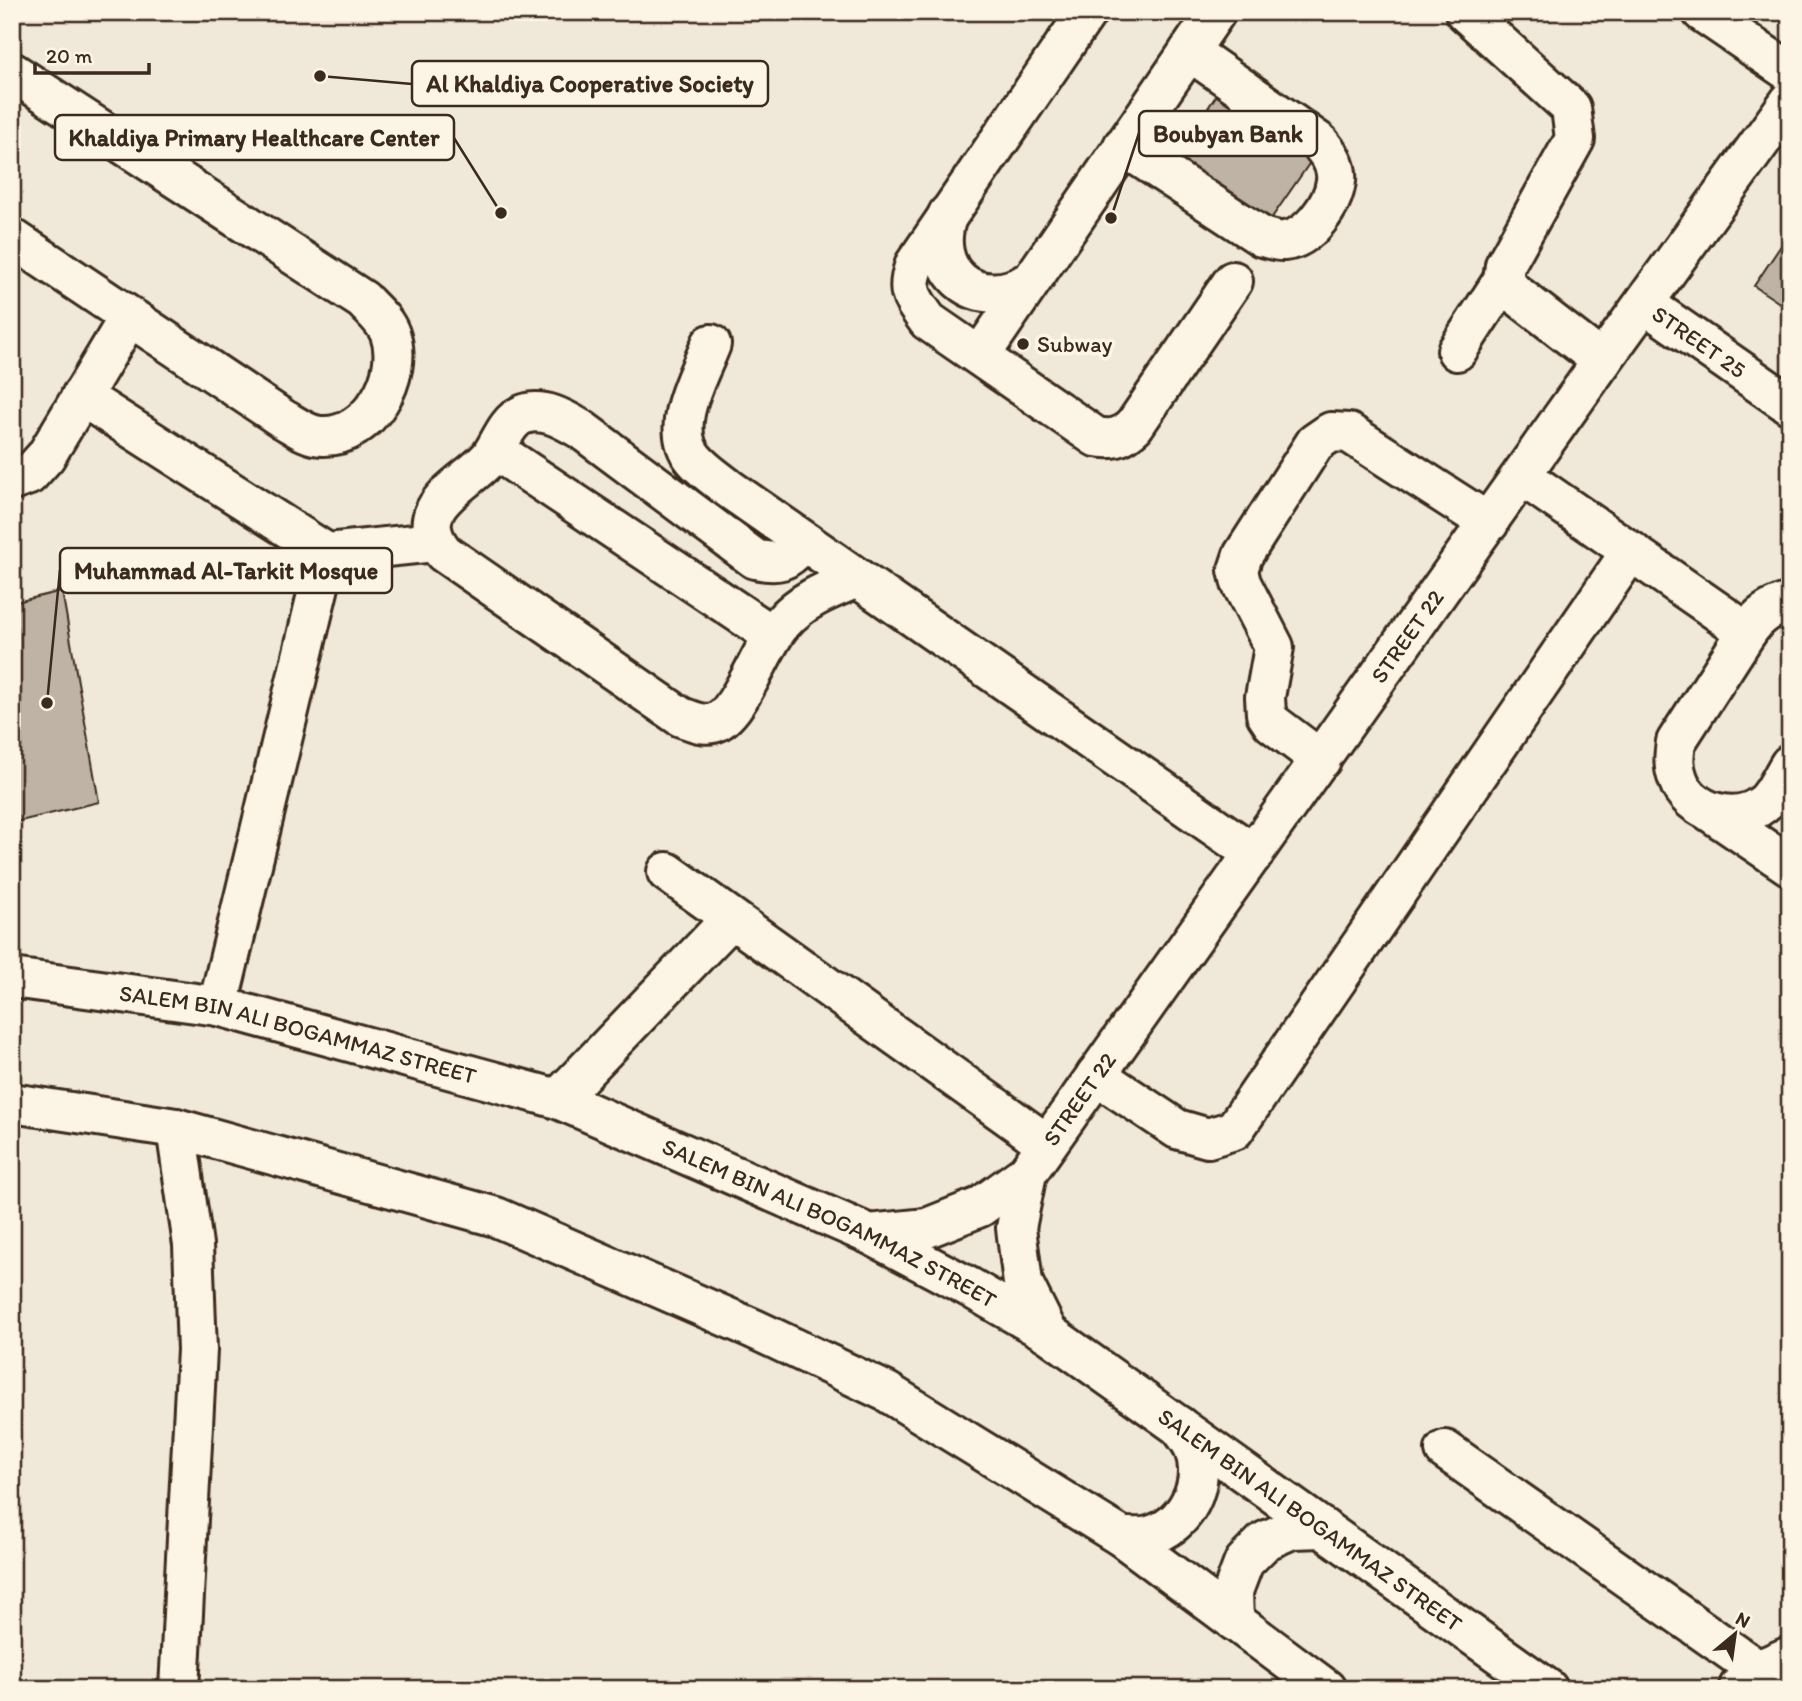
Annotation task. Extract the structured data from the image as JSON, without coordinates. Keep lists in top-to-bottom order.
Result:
{
  "streets": {
    "main road": ["STREET 25", "STREET 22", "SALEM BIN ALI BOGAMMAZ STREET"]
  },
  "crossings": [
    ["STREET 25", "STREET 22"],
    ["STREET 22", "SALEM BIN ALI BOGAMMAZ STREET"]
  ],
  "places": [
    "Al Khaldiya Cooperative Society",
    "Khaldiya Primary Healthcare Center",
    "Boubyan Bank",
    "Subway",
    "Muhammad Al-Tarkit Mosque"
  ],
  "scale_bar": "20 m",
  "north": "top right"
}
